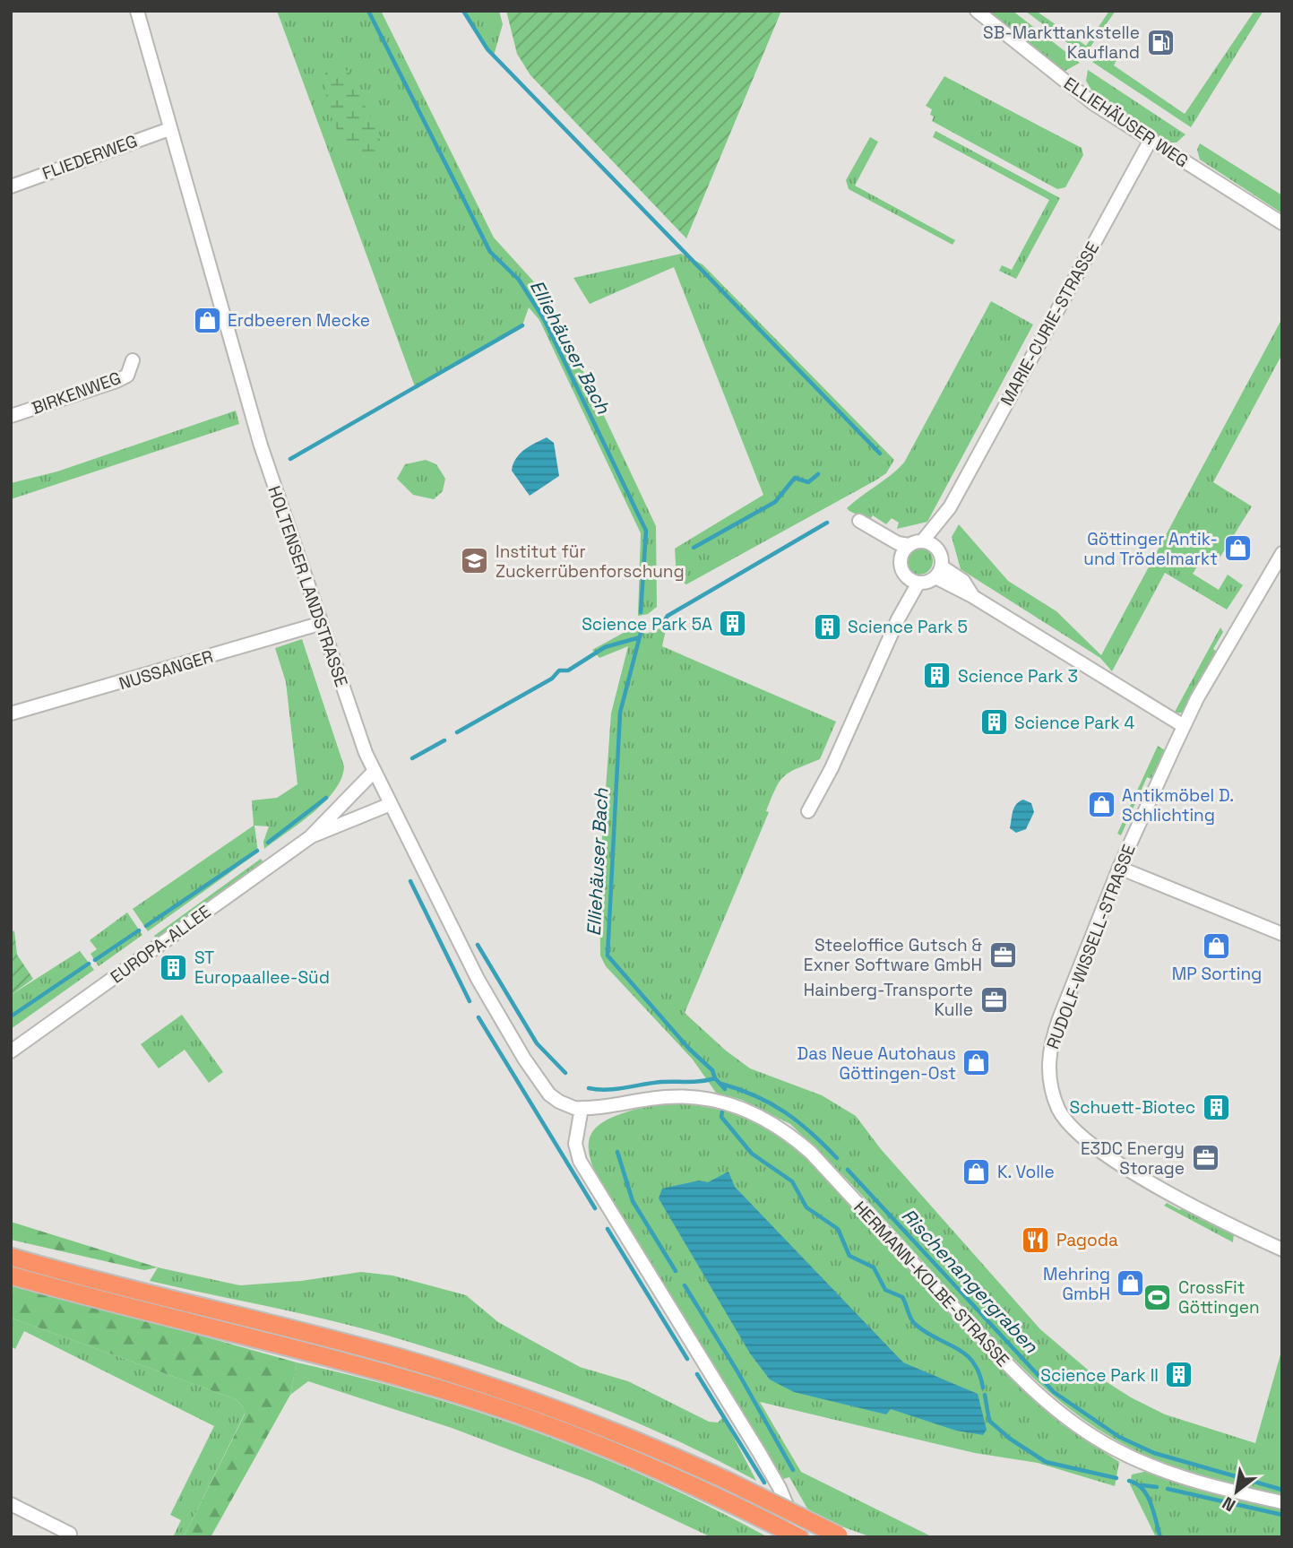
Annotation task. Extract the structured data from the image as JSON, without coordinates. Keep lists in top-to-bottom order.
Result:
{
  "streets": {
    "street": [
      "ELLIEHÄUSER WEG",
      "FLIEDERWEG",
      "MARIE-CURIE-STRASSE",
      "BIRKENWEG",
      "HOLTENSER LANDSTRASSE",
      "NUSSANGER",
      "EUROPA-ALLEE",
      "RUDOLF-WISSELL-STRASSE",
      "HERMANN-KOLBE-STRASSE"
    ]
  },
  "crossings": [
    ["ELLIEHÄUSER WEG", "MARIE-CURIE-STRASSE"],
    ["FLIEDERWEG", "HOLTENSER LANDSTRASSE"],
    ["HOLTENSER LANDSTRASSE", "NUSSANGER"],
    ["HOLTENSER LANDSTRASSE", "EUROPA-ALLEE"],
    ["HOLTENSER LANDSTRASSE", "HERMANN-KOLBE-STRASSE"]
  ],
  "water": ["Elliehäuser Bach", "Rischenangergraben"],
  "places": {
    "fuel station": ["SB-Markttankstelle Kaufland"],
    "shop": [
      "Erdbeeren Mecke",
      "Göttinger Antik- und Trödelmarkt",
      "Antikmöbel D. Schlichting",
      "MP Sorting",
      "Das Neue Autohaus Göttingen-Ost",
      "K. Volle",
      "Mehring GmbH"
    ],
    "school or university": ["Institut für Zuckerrübenforschung"],
    "building": [
      "Science Park 5A",
      "Science Park 5",
      "Science Park 3",
      "Science Park 4",
      "ST Europaallee-Süd",
      "Schuett-Biotec",
      "Science Park II"
    ],
    "office": ["Steeloffice Gutsch & Exner Software GmbH", "Hainberg-Transporte Kulle", "E3DC Energy Storage"],
    "restaurant": ["Pagoda"],
    "sports": ["CrossFit Göttingen"]
  },
  "north": "bottom left"
}
